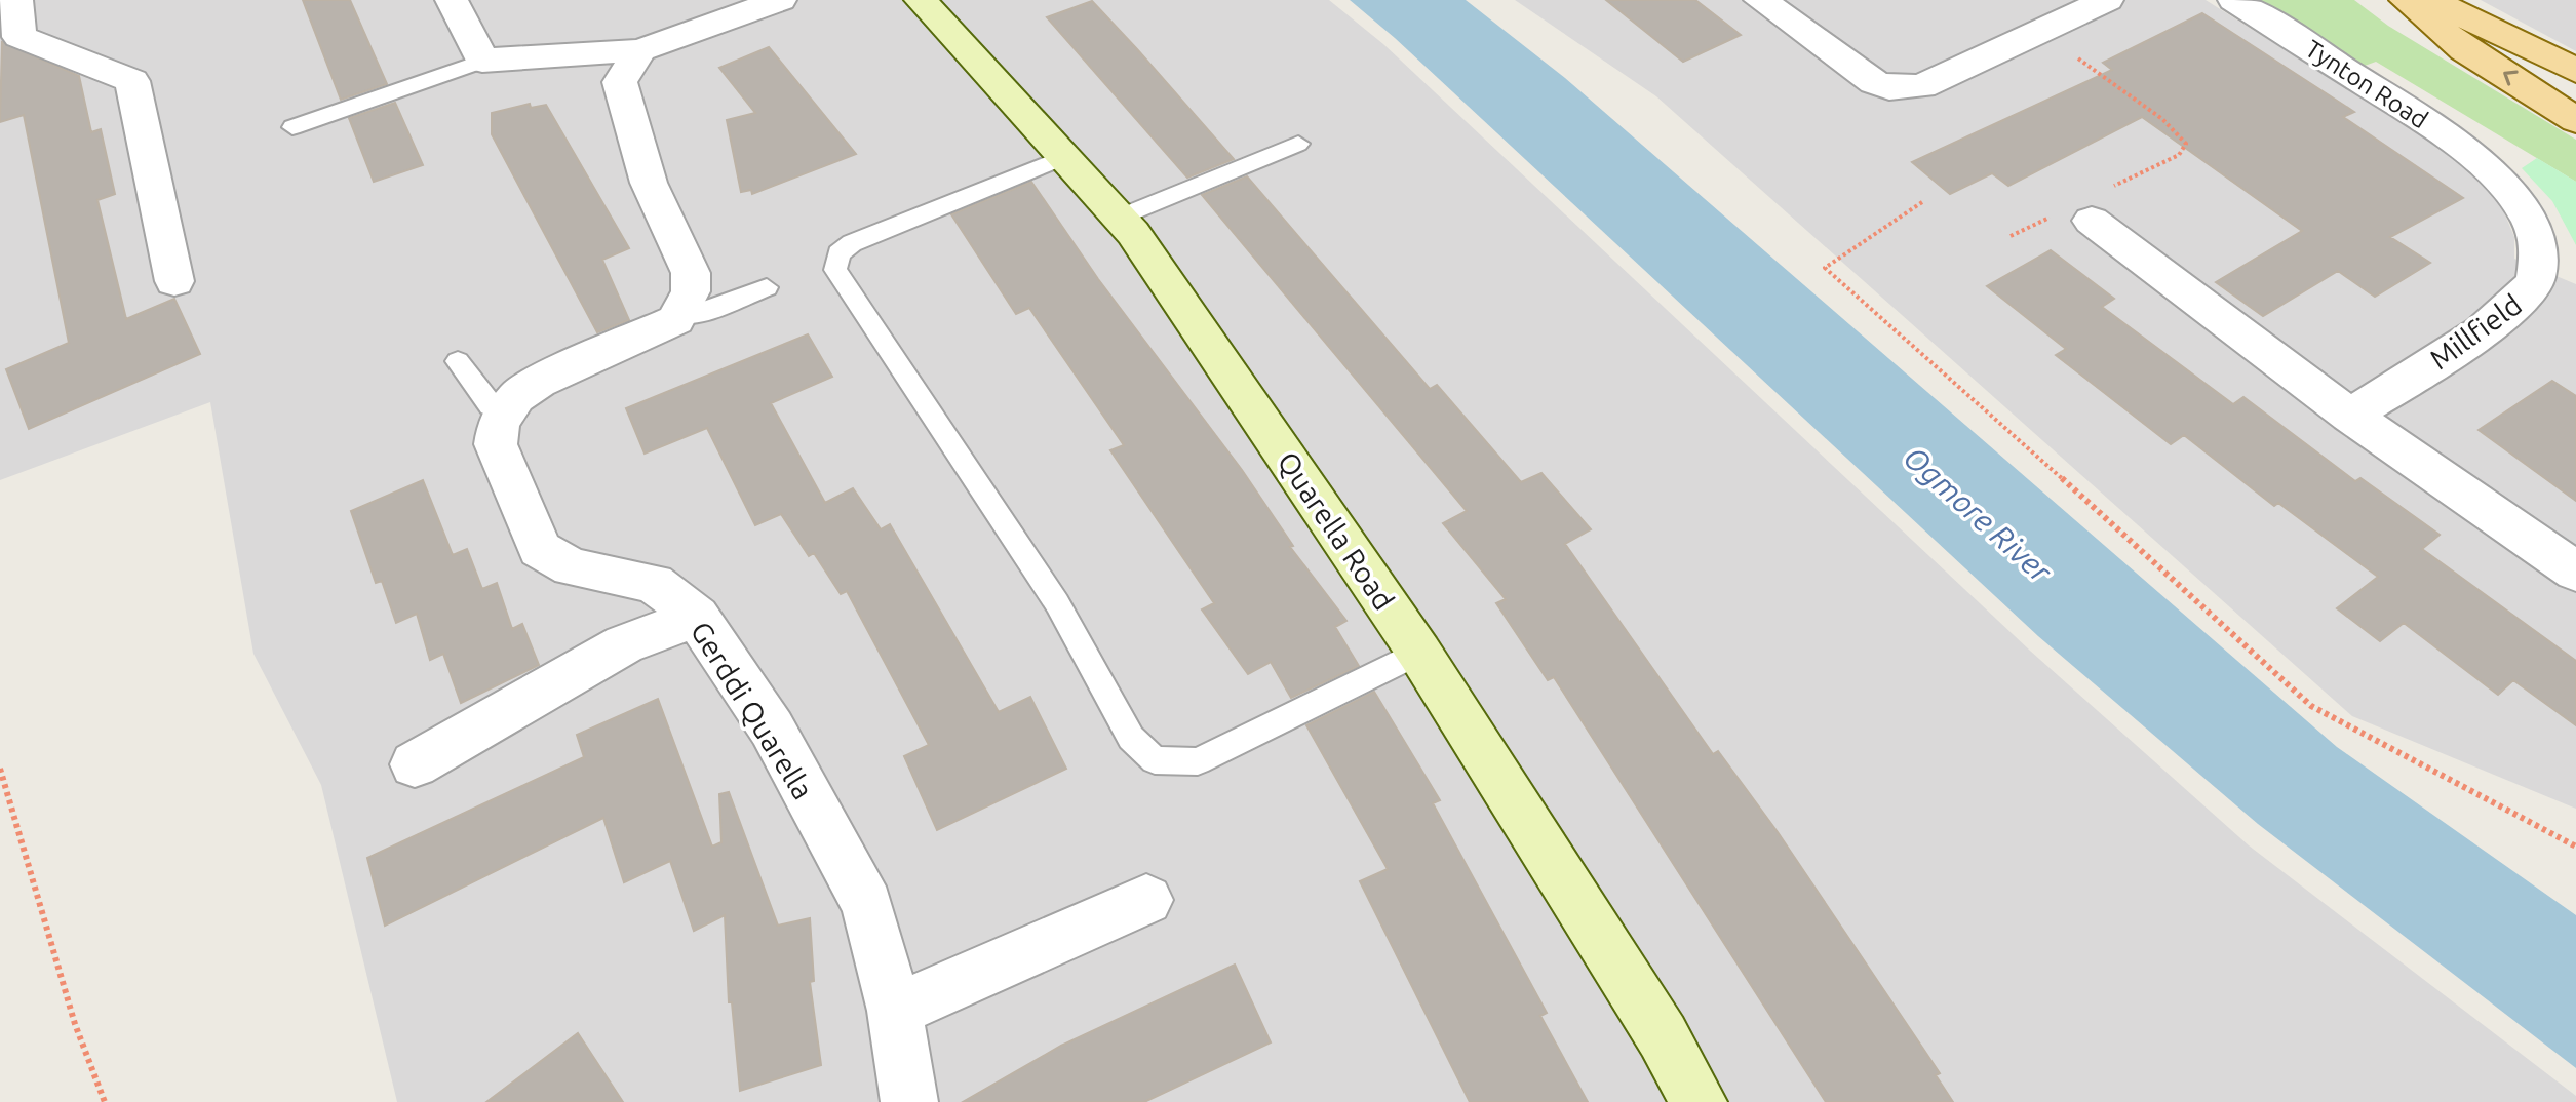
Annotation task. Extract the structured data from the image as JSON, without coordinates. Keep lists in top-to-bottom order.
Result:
{
  "streets": {
    "street": [
      "Tynton Road",
      "Millfield",
      "Quarella Road",
      "Gerddi Quarella"
    ]
  },
  "crossings": [
    ["Tynton Road", "Millfield"]
  ],
  "water": ["Ogmore River"]
}
